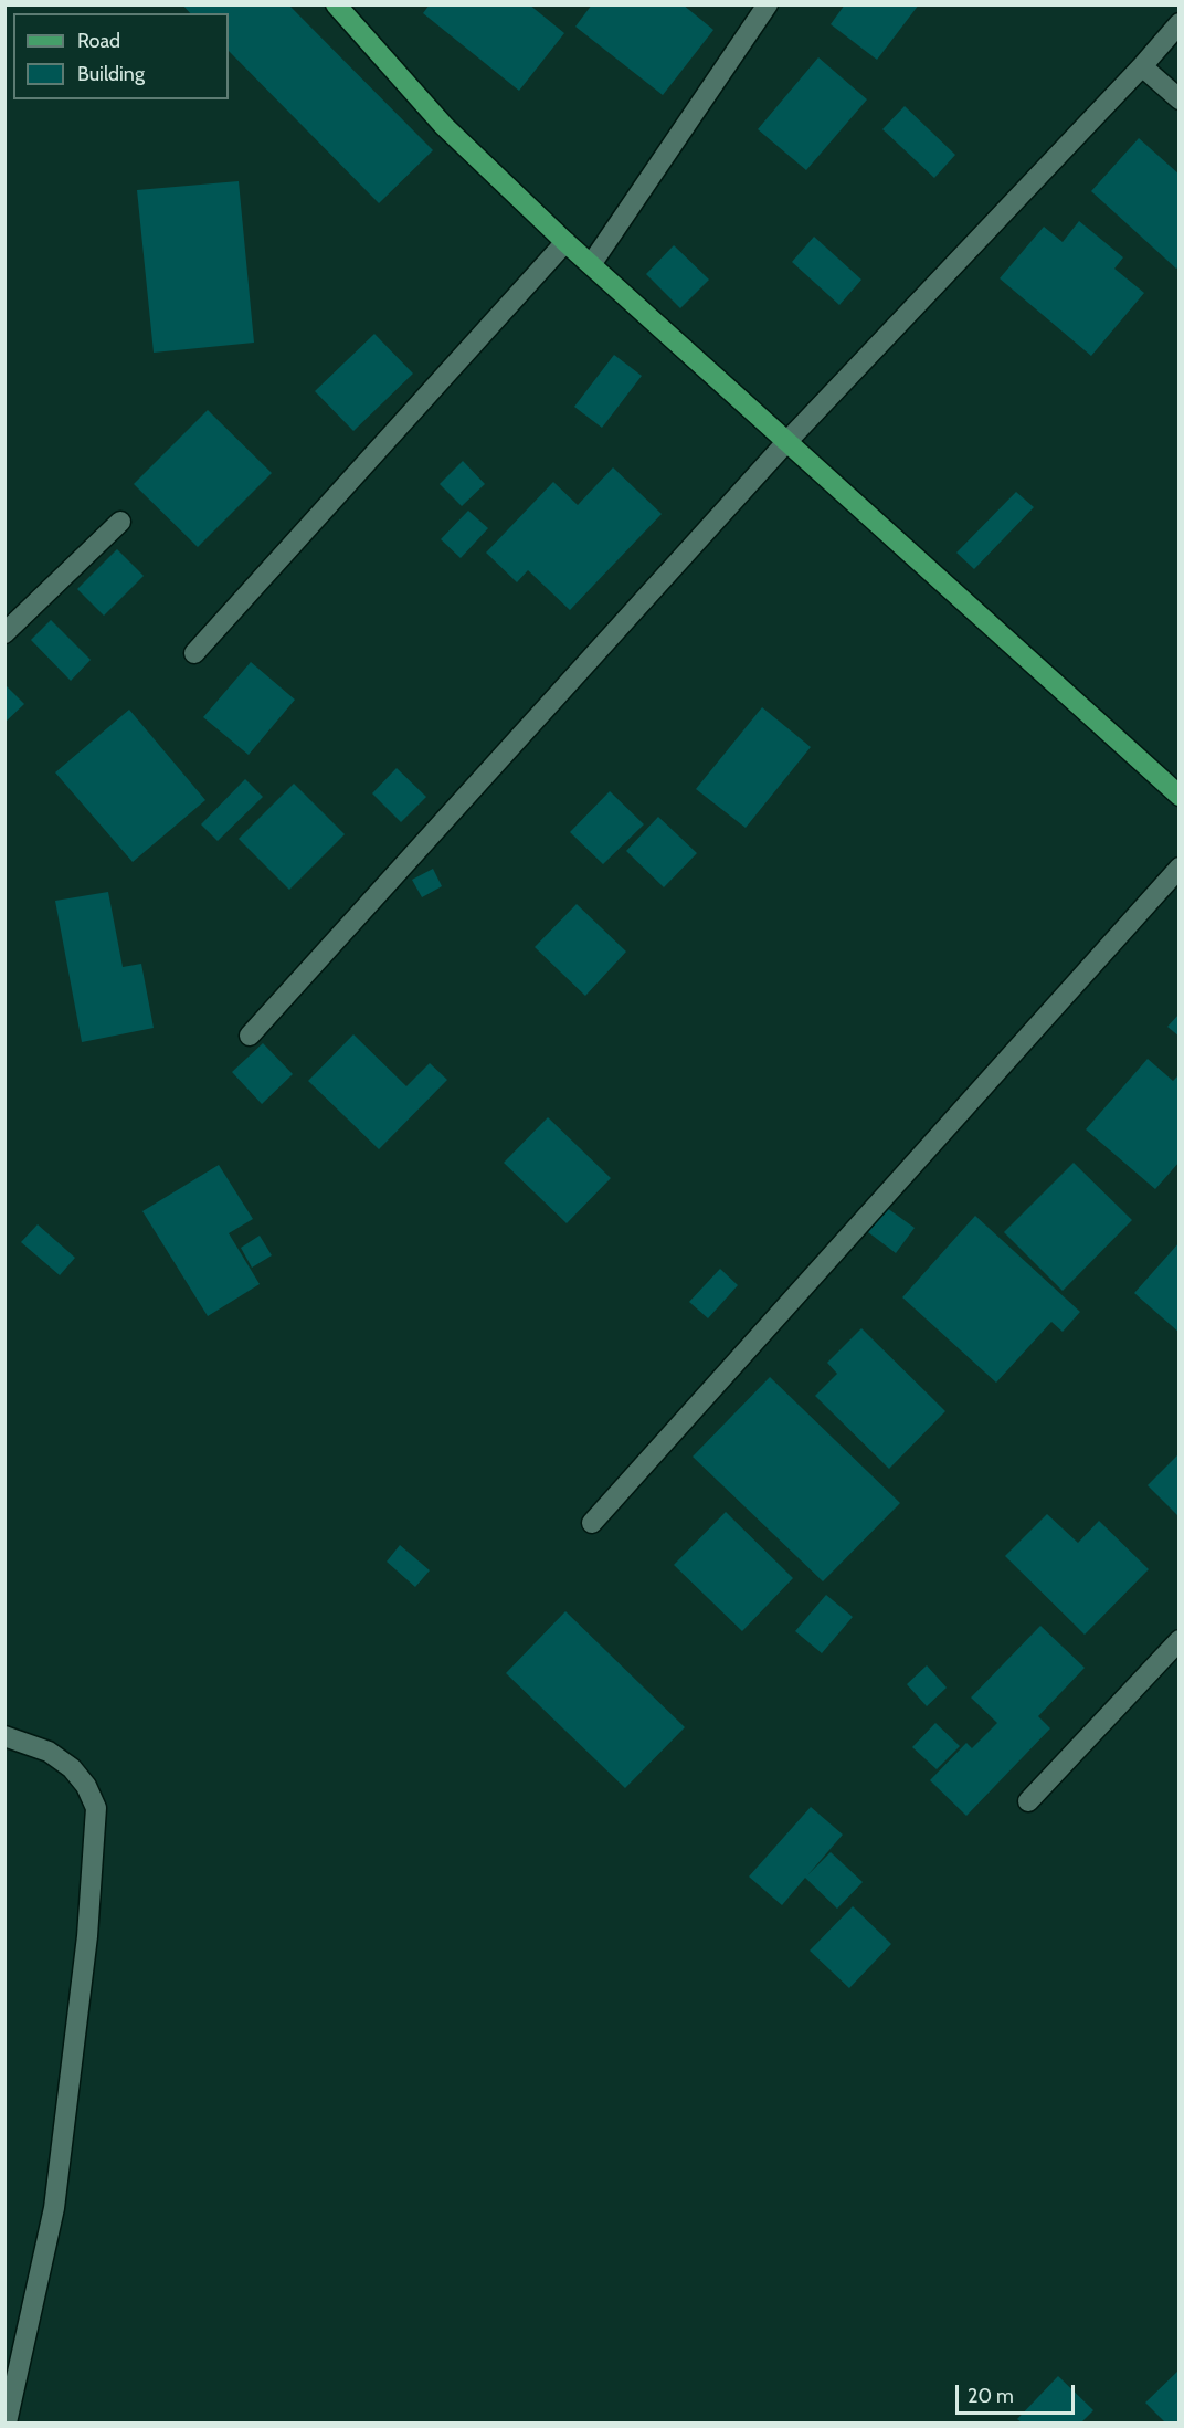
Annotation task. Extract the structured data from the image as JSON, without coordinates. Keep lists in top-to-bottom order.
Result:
{
  "legend": ["Road", "Building"],
  "scale_bar": "20 m"
}
